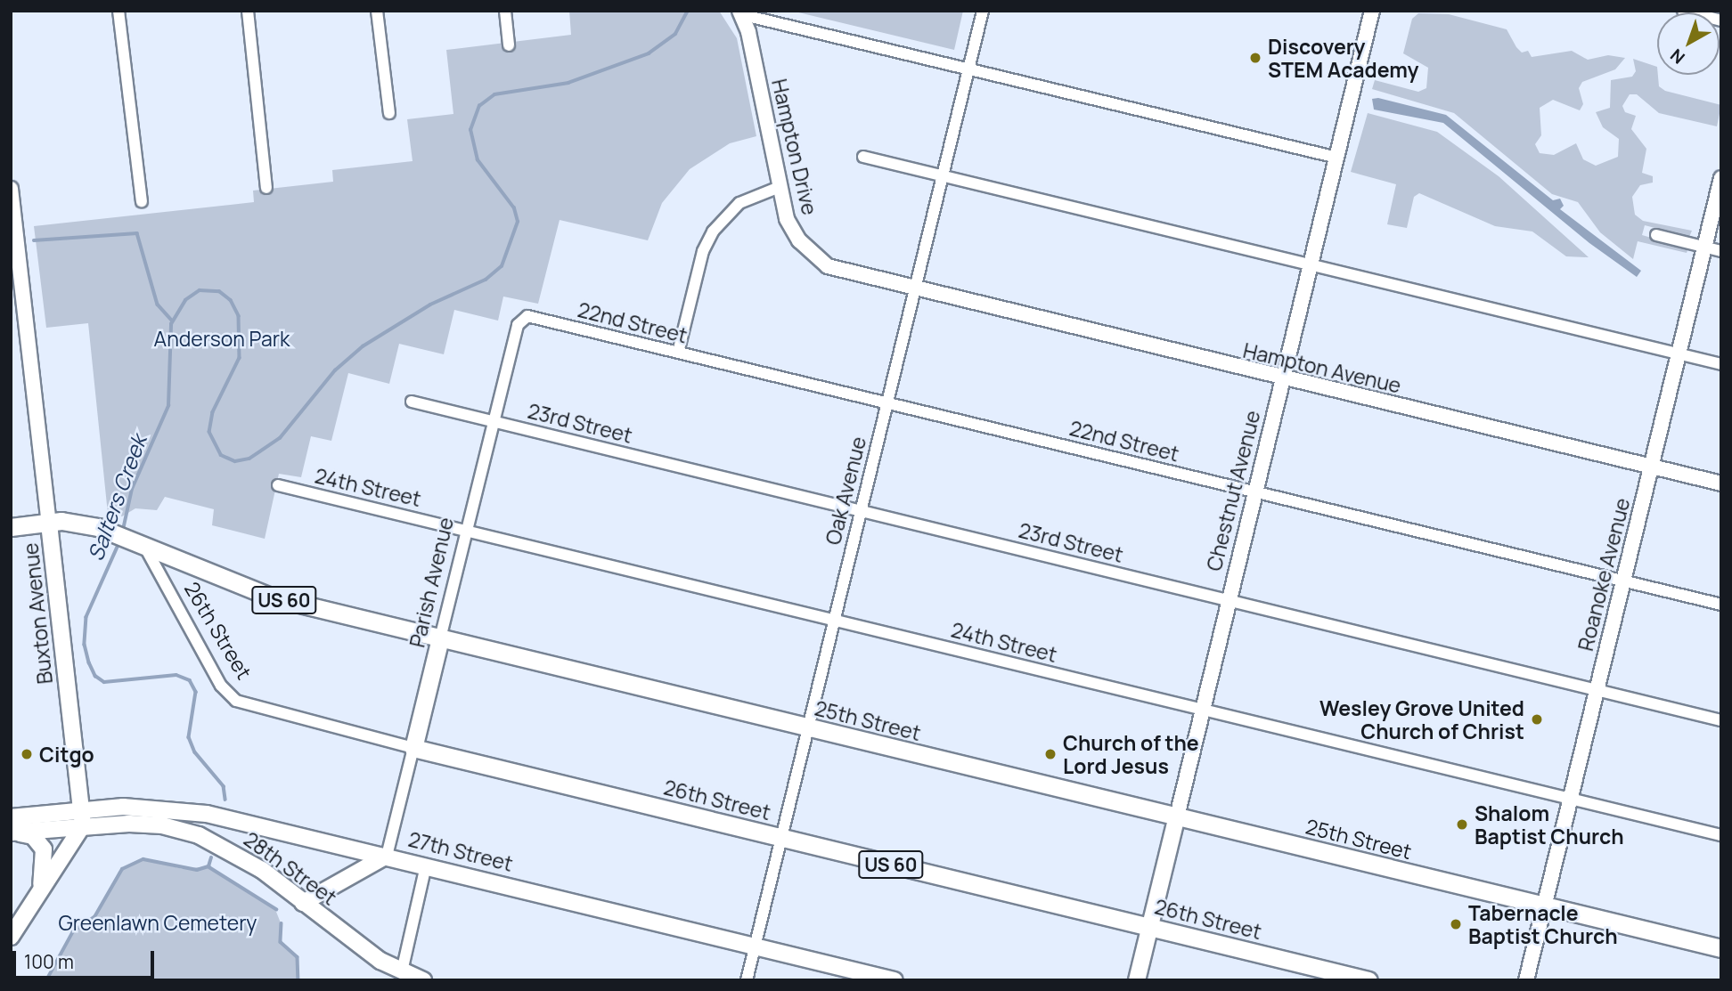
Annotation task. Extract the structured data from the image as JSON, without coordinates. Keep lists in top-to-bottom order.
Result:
{
  "streets": {
    "main road": [
      "Chestnut Avenue",
      "Parish Avenue",
      "US 60",
      "Buxton Avenue",
      "26th Street",
      "25th Street",
      "27th Street",
      "28th Street"
    ],
    "street": [
      "Hampton Drive",
      "22nd Street",
      "Hampton Avenue",
      "23rd Street",
      "24th Street",
      "Oak Avenue",
      "Roanoke Avenue"
    ]
  },
  "crossings": [
    ["Hampton Drive", "Hampton Avenue"],
    ["Hampton Drive", "Oak Avenue"],
    ["22nd Street", "Oak Avenue"],
    ["22nd Street", "Chestnut Avenue"],
    ["22nd Street", "Roanoke Avenue"],
    ["22nd Street", "Parish Avenue"],
    ["Hampton Avenue", "Oak Avenue"],
    ["Hampton Avenue", "Chestnut Avenue"],
    ["Hampton Avenue", "Roanoke Avenue"],
    ["23rd Street", "Oak Avenue"],
    ["23rd Street", "Chestnut Avenue"],
    ["23rd Street", "Roanoke Avenue"],
    ["23rd Street", "Parish Avenue"],
    ["24th Street", "Oak Avenue"],
    ["24th Street", "Chestnut Avenue"],
    ["24th Street", "Roanoke Avenue"],
    ["24th Street", "Parish Avenue"],
    ["Oak Avenue", "26th Street"],
    ["Oak Avenue", "25th Street"],
    ["Oak Avenue", "27th Street"],
    ["Chestnut Avenue", "26th Street"],
    ["Chestnut Avenue", "25th Street"],
    ["Roanoke Avenue", "25th Street"],
    ["Parish Avenue", "26th Street"],
    ["Parish Avenue", "25th Street"],
    ["Parish Avenue", "27th Street"],
    ["Buxton Avenue", "25th Street"],
    ["Buxton Avenue", "27th Street"],
    ["Buxton Avenue", "28th Street"],
    ["26th Street", "25th Street"],
    ["27th Street", "28th Street"]
  ],
  "water": ["Salters Creek"],
  "parks": ["Anderson Park", "Greenlawn Cemetery"],
  "places": [
    "Discovery STEM Academy",
    "Wesley Grove United Church of Christ",
    "Citgo",
    "Church of the Lord Jesus",
    "Shalom Baptist Church",
    "Tabernacle Baptist Church"
  ],
  "scale_bar": "100 m",
  "north": "bottom left"
}
